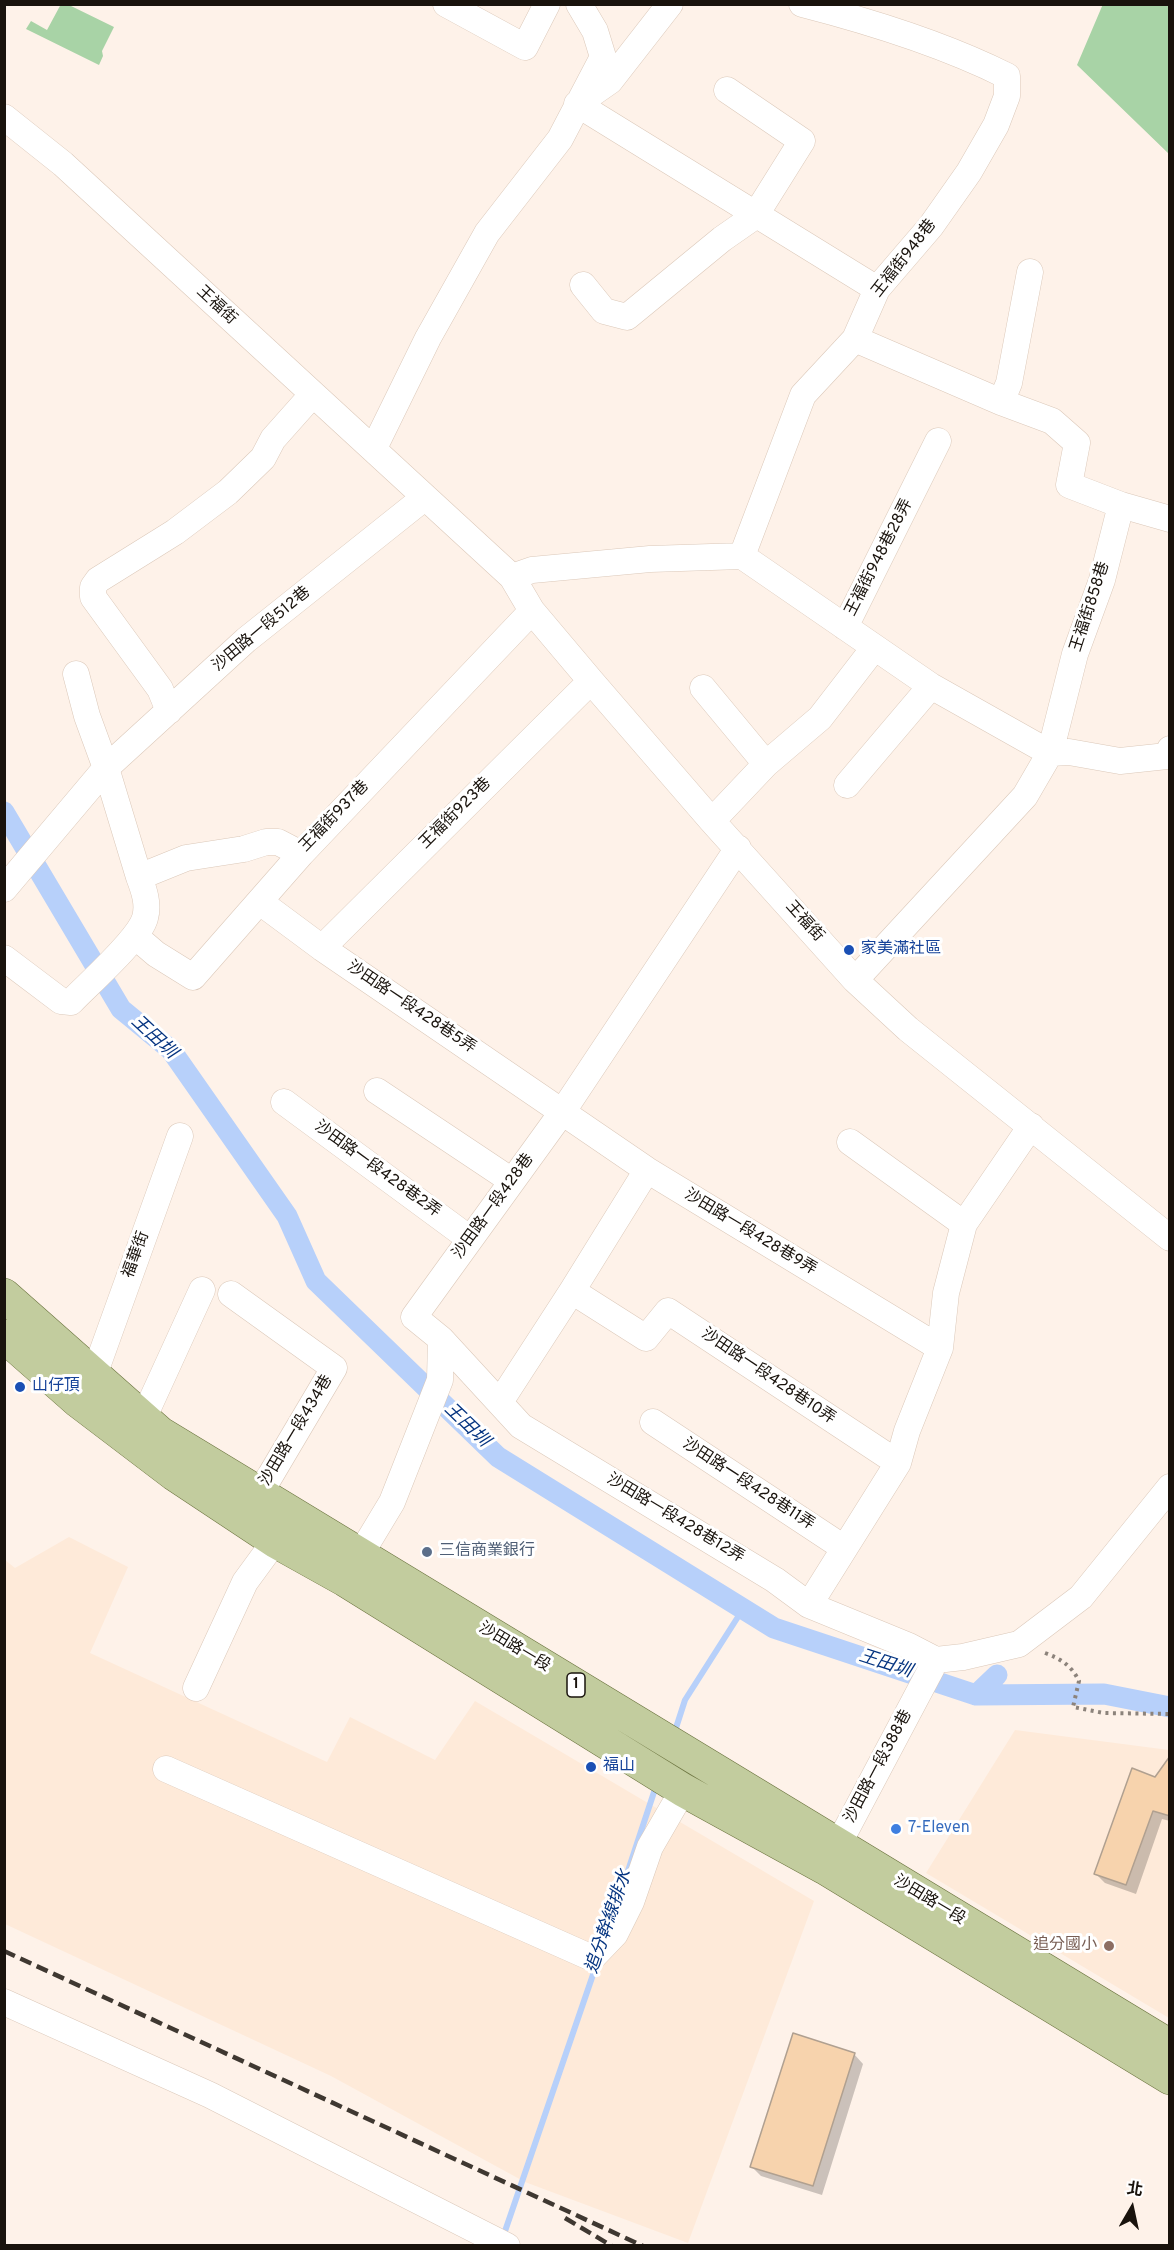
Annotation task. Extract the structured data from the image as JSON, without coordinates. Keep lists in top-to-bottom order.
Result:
{
  "streets": {
    "main road": ["沙田路一段", "1"],
    "street": [
      "王福街948巷",
      "王福街",
      "王福街948巷28弄",
      "王福街858巷",
      "沙田路一段512巷",
      "王福街923巷",
      "王福街937巷",
      "沙田路一段428巷5弄",
      "沙田路一段428巷2弄",
      "沙田路一段428巷",
      "沙田路一段428巷9弄",
      "福華街",
      "沙田路一段428巷10弄",
      "沙田路一段434巷",
      "沙田路一段428巷11弄",
      "沙田路一段428巷12弄",
      "沙田路一段388巷"
    ]
  },
  "crossings": [
    ["王福街948巷", "王福街948巷28弄"],
    ["王福街", "王福街858巷"],
    ["王福街", "沙田路一段512巷"],
    ["王福街", "王福街923巷"],
    ["王福街", "王福街937巷"],
    ["王福街", "沙田路一段428巷"],
    ["王福街923巷", "沙田路一段428巷5弄"],
    ["王福街937巷", "沙田路一段428巷5弄"],
    ["沙田路一段428巷5弄", "沙田路一段428巷"],
    ["沙田路一段428巷5弄", "沙田路一段428巷9弄"],
    ["沙田路一段428巷2弄", "沙田路一段428巷"],
    ["沙田路一段428巷", "沙田路一段428巷9弄"],
    ["沙田路一段428巷", "沙田路一段428巷12弄"],
    ["福華街", "沙田路一段"],
    ["沙田路一段434巷", "沙田路一段"],
    ["沙田路一段428巷12弄", "沙田路一段388巷"],
    ["沙田路一段", "沙田路一段388巷"]
  ],
  "water": ["王田圳", "追分幹線排水"],
  "places": [
    "家美滿社區",
    "山仔頂",
    "三信商業銀行",
    "福山",
    "7-Eleven",
    "追分國小"
  ],
  "north": "top"
}
